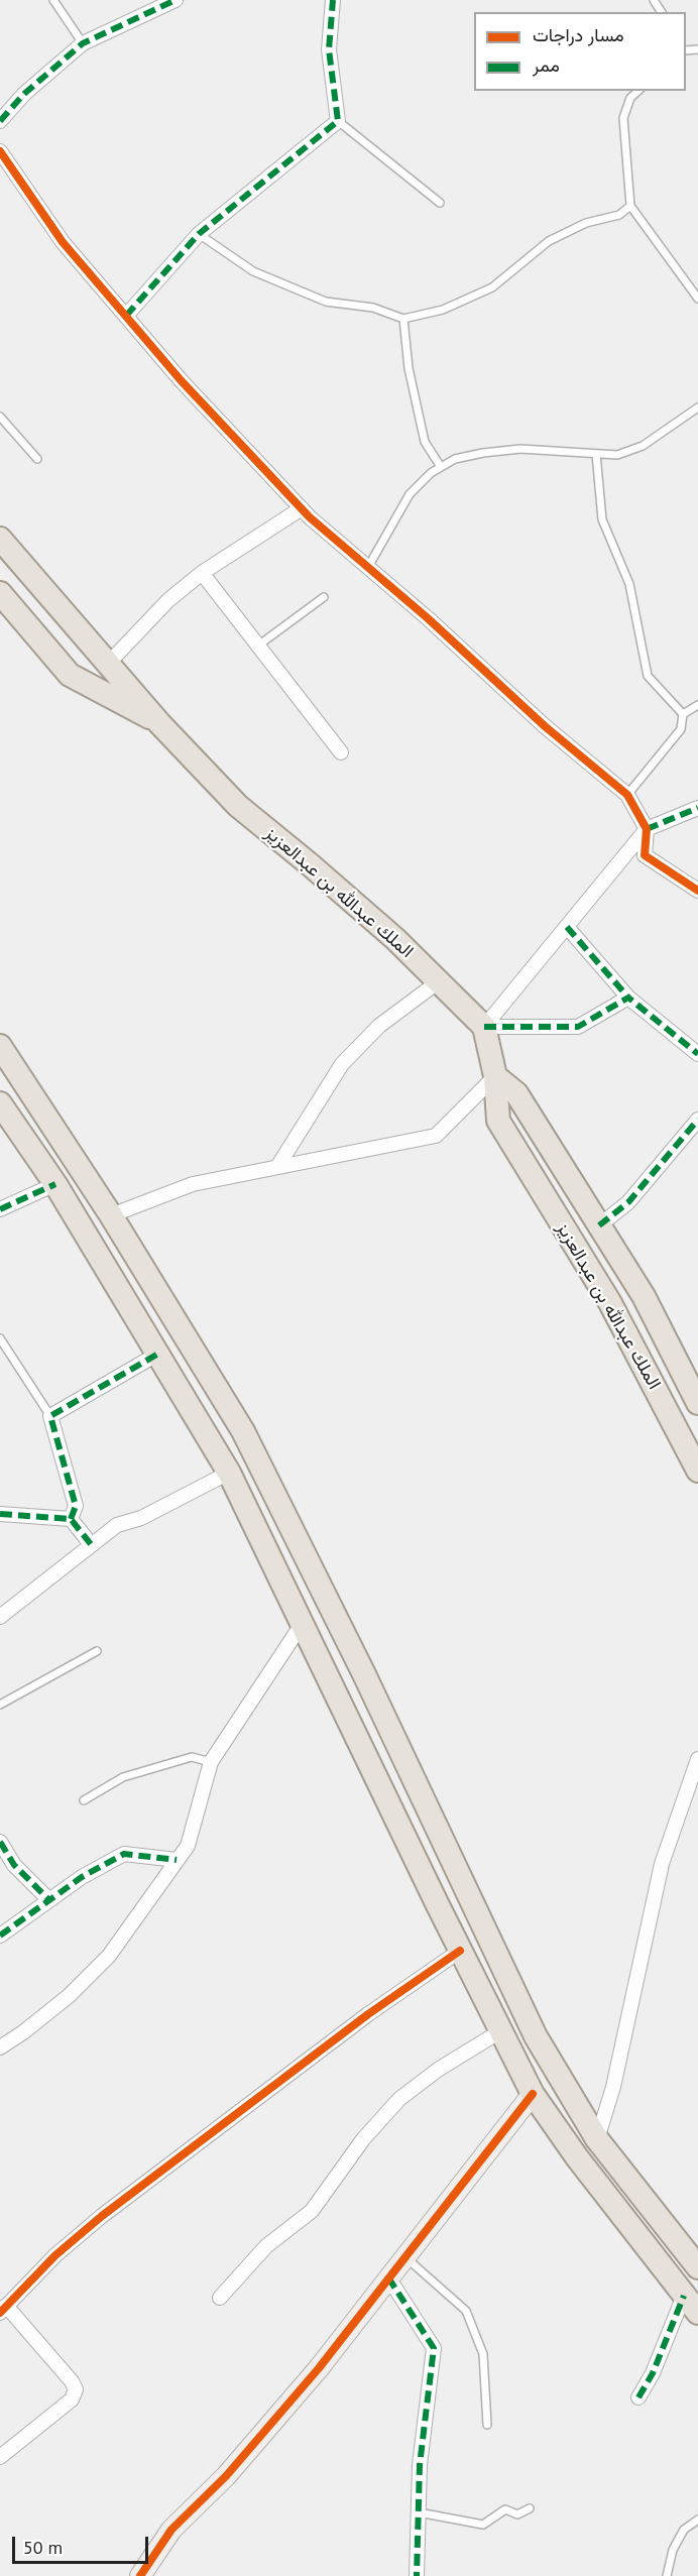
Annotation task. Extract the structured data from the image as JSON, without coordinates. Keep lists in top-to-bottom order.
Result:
{
  "streets": {
    "main road": ["الملك عبدالله بن عبدالعزيز"]
  },
  "legend": ["مسار دراجات", "ممر"],
  "scale_bar": "50 m"
}
